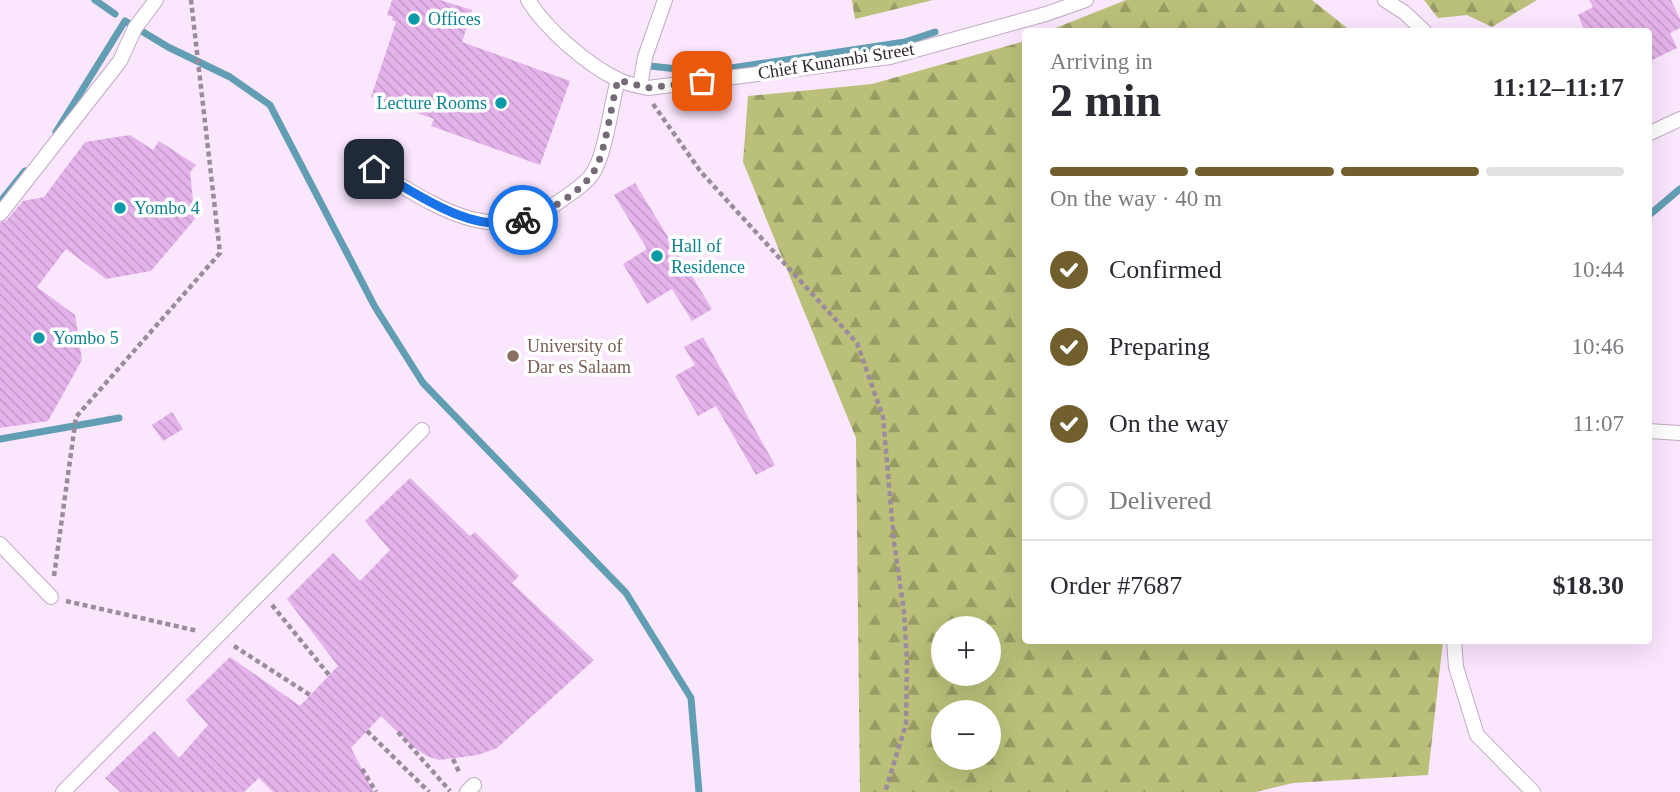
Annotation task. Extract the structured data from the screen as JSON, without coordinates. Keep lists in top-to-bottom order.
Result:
{
  "streets": {
    "lane": ["Chief Kunambi Street"]
  },
  "places": [
    "Offices",
    "Lecture Rooms",
    "Yombo 4",
    "Hall of Residence",
    "Yombo 5",
    "University of Dar es Salaam"
  ],
  "page": {
    "heading": ["2 min", "Arriving in", "11:12–11:17"],
    "panel": ["Order #7687", "$18.30"],
    "bar": "On the way · 40 m",
    "list": [
      ["Confirmed", "10:44"],
      ["Preparing", "10:46"],
      ["On the way", "11:07"],
      "Delivered"
    ],
    "map_buttons": ["+", "−"]
  }
}
